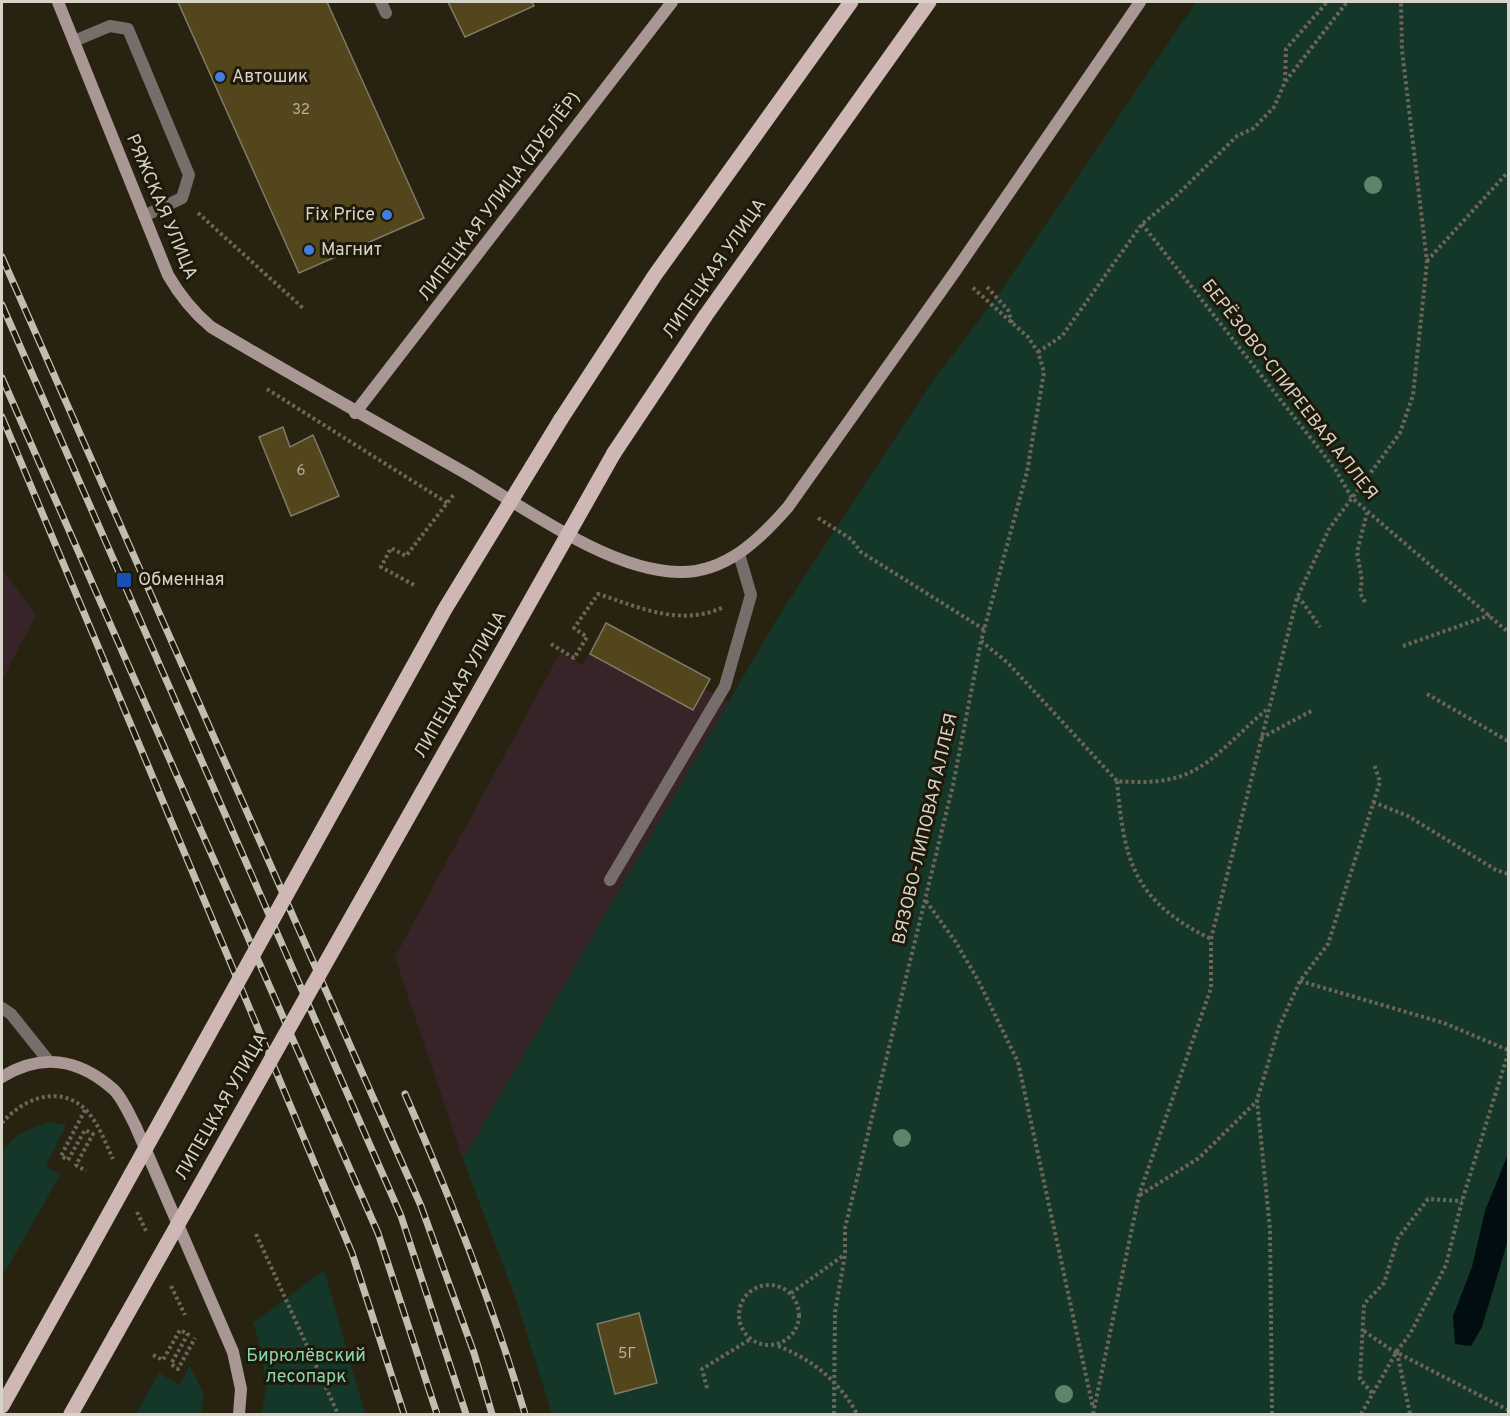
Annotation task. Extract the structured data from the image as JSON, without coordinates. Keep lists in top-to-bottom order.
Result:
{
  "streets": {
    "main road": ["ЛИПЕЦКАЯ УЛИЦА"],
    "street": ["ЛИПЕЦКАЯ УЛИЦА (ДУБЛЁР)", "РЯЖСКАЯ УЛИЦА"],
    "path": ["БЕРЁЗОВО-СПИРЕЕВАЯ АЛЛЕЯ", "ВЯЗОВО-ЛИПОВАЯ АЛЛЕЯ"]
  },
  "crossings": [
    ["ЛИПЕЦКАЯ УЛИЦА (ДУБЛЁР)", "РЯЖСКАЯ УЛИЦА"]
  ],
  "parks": ["Бирюлёвский лесопарк"],
  "places": {
    "other": ["Автошик", "Fix Price", "Магнит"],
    "transit": ["Обменная"]
  },
  "house_numbers": ["32", "6", "5Г"]
}
